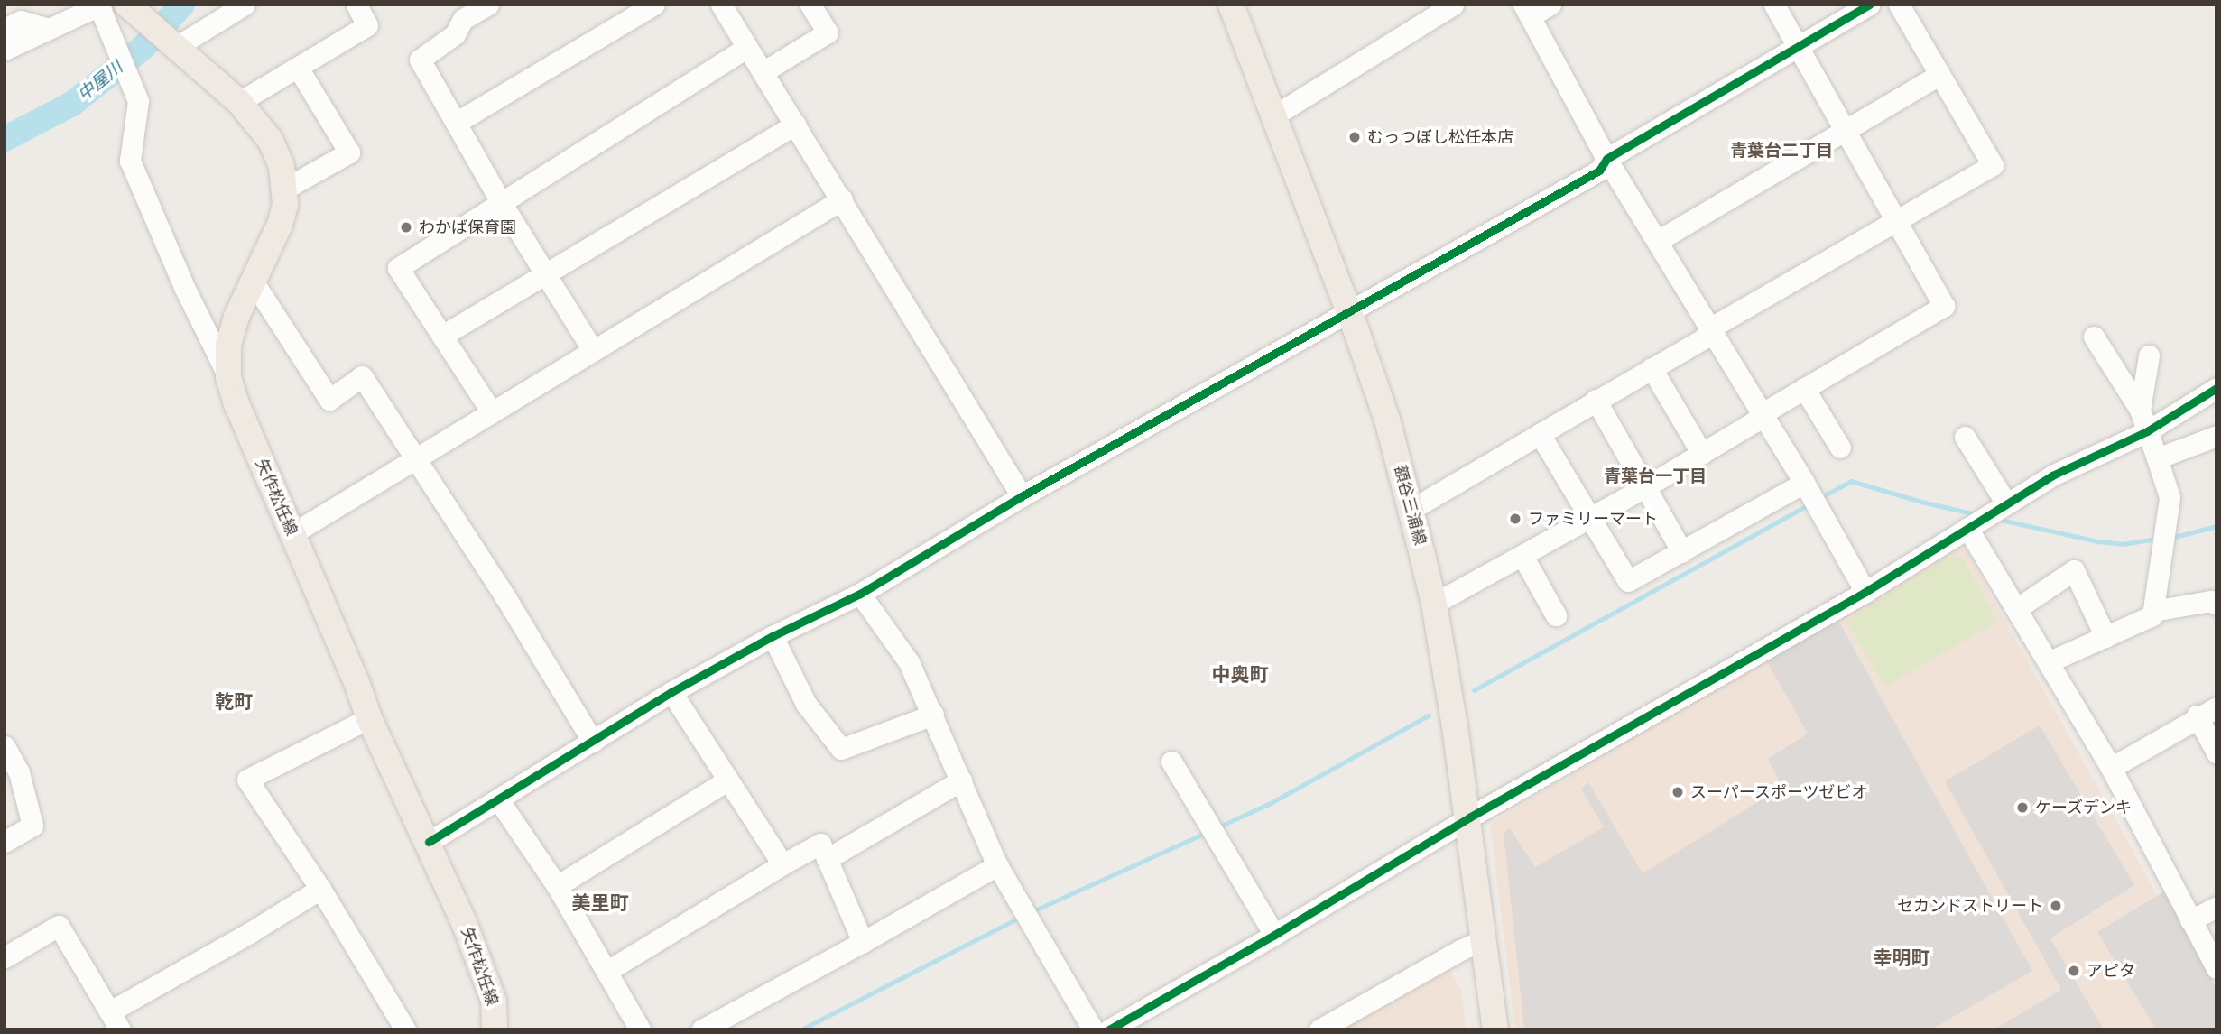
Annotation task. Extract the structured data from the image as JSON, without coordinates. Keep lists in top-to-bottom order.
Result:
{
  "streets": {
    "main road": ["矢作松任線", "額谷三浦線"]
  },
  "districts": [
    "青葉台二丁目",
    "青葉台一丁目",
    "中奥町",
    "乾町",
    "美里町",
    "幸明町"
  ],
  "water": ["中屋川"],
  "places": [
    "むっつぼし松任本店",
    "わかば保育園",
    "ファミリーマート",
    "スーパースポーツゼビオ",
    "ケーズデンキ",
    "セカンドストリート",
    "アピタ"
  ]
}
